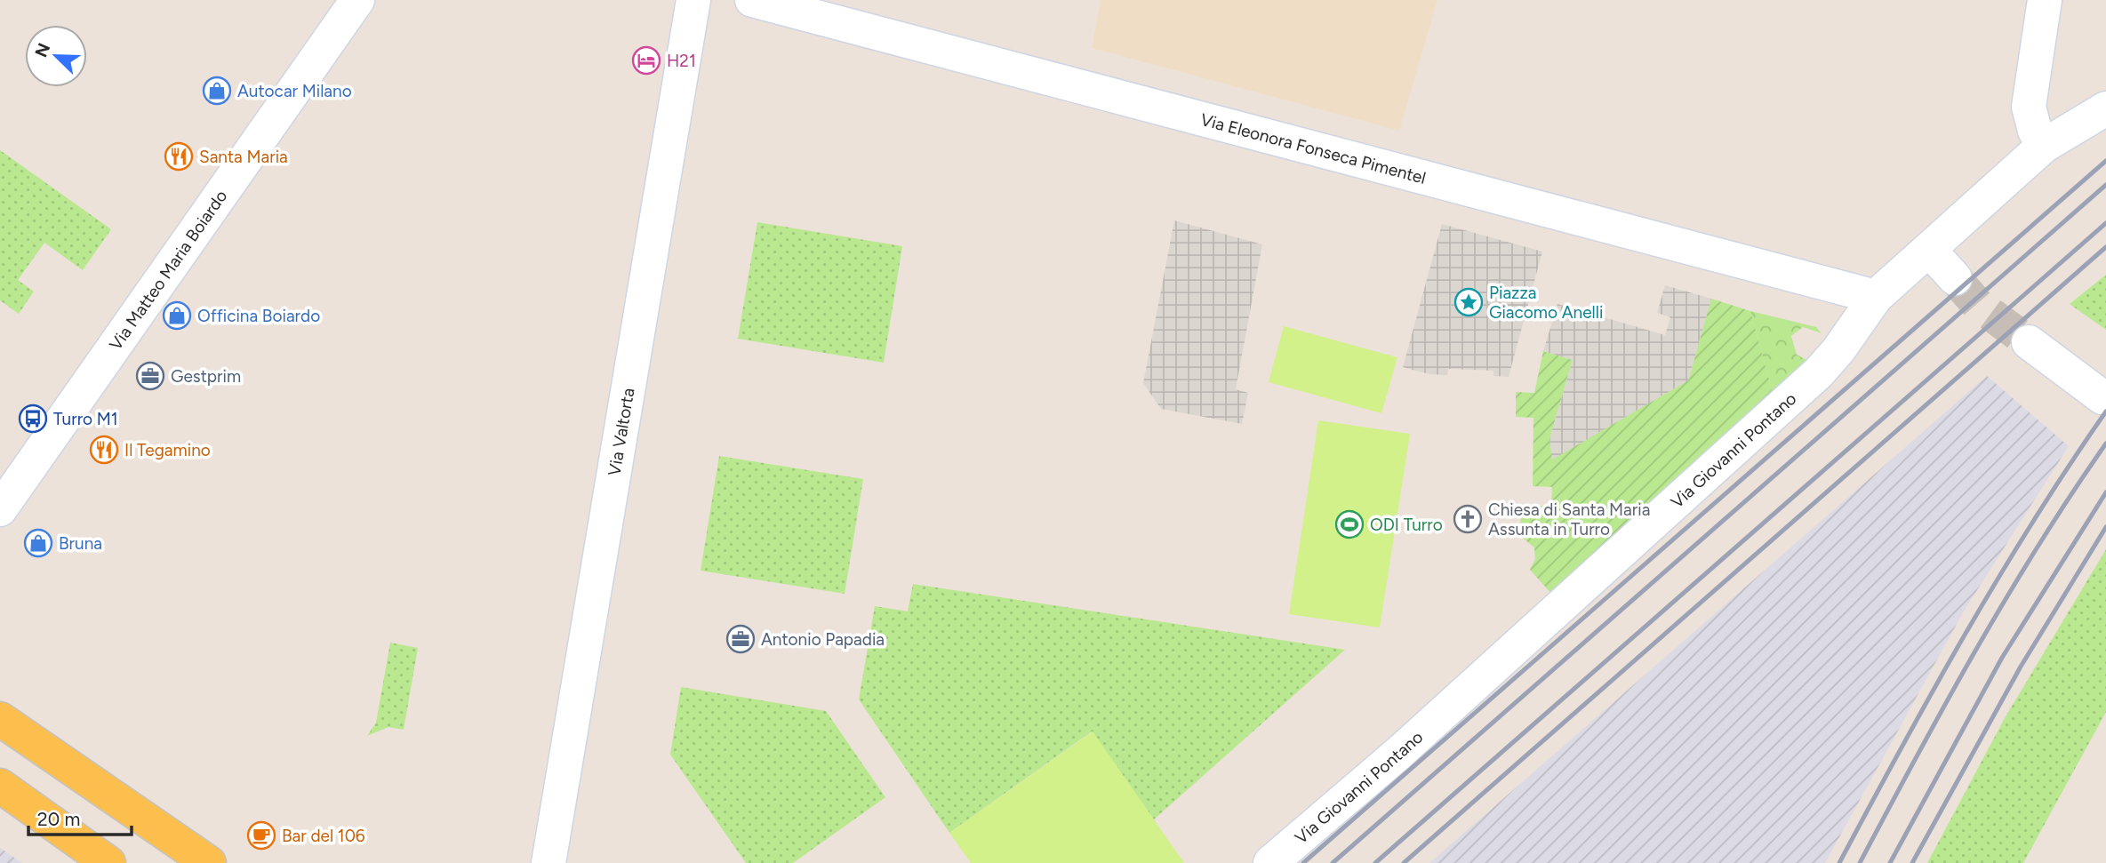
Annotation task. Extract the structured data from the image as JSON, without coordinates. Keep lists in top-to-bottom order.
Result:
{
  "streets": {
    "street": [
      "Via Eleonora Fonseca Pimentel",
      "Via Matteo Maria Boiardo",
      "Via Valtorta",
      "Via Giovanni Pontano"
    ]
  },
  "crossings": [
    ["Via Eleonora Fonseca Pimentel", "Via Giovanni Pontano"]
  ],
  "places": {
    "hotel": ["H21"],
    "shop": ["Autocar Milano", "Officina Boiardo", "Bruna"],
    "restaurant": ["Santa Maria", "Il Tegamino"],
    "place": ["Piazza Giacomo Anelli"],
    "office": ["Gestprim", "Antonio Papadia"],
    "bus stop": ["Turro M1"],
    "church": ["Chiesa di Santa Maria Assunta in Turro"],
    "sports": ["ODI Turro"],
    "cafe": ["Bar del 106"]
  },
  "scale_bar": "20 m",
  "north": "top left"
}
